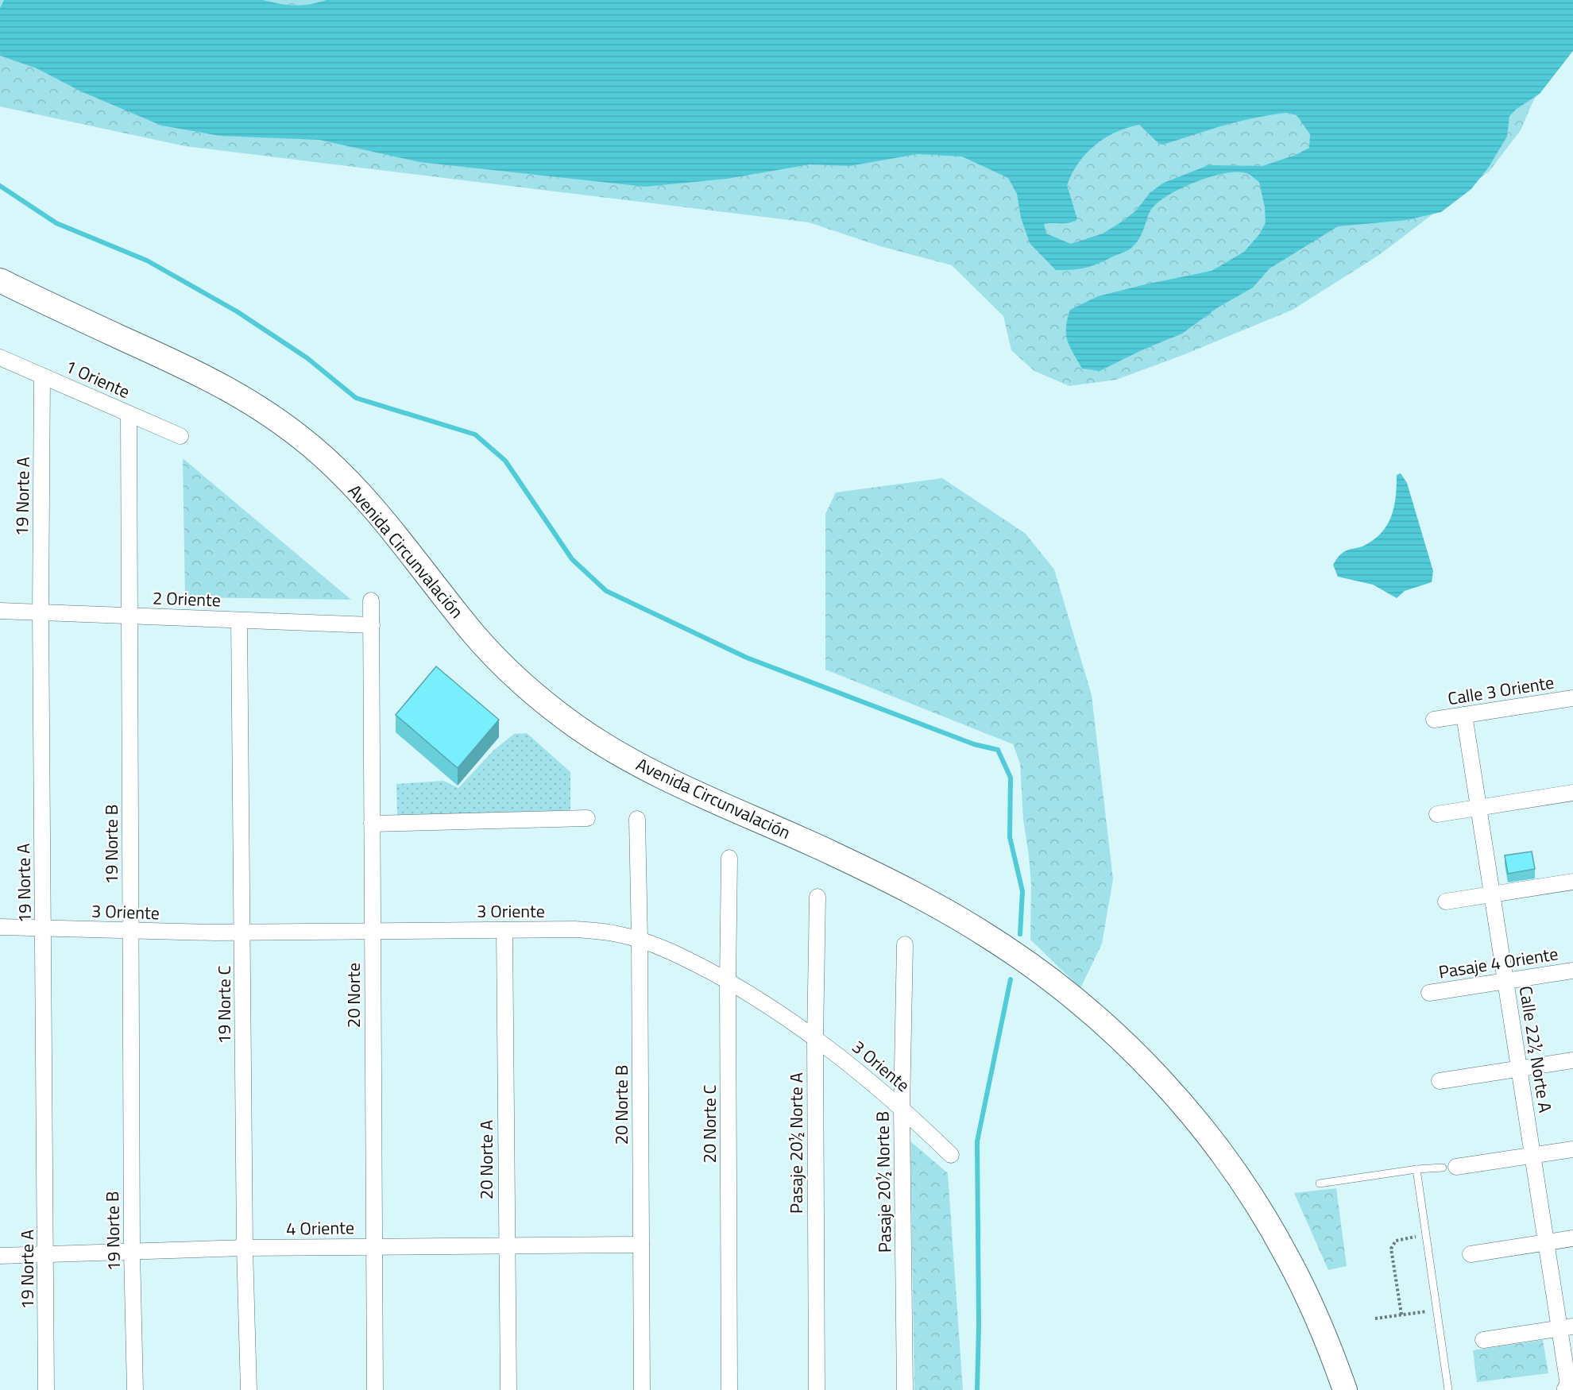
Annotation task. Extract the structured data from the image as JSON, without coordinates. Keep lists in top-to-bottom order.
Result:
{
  "streets": {
    "main road": ["Avenida Circunvalación"],
    "street": [
      "1 Oriente",
      "19 Norte A",
      "2 Oriente",
      "Calle 3 Oriente",
      "19 Norte B",
      "3 Oriente",
      "Pasaje 4 Oriente",
      "20 Norte",
      "19 Norte C",
      "Calle 22½ Norte A",
      "20 Norte B",
      "20 Norte C",
      "Pasaje 20½ Norte A",
      "20 Norte A",
      "Pasaje 20½ Norte B",
      "4 Oriente"
    ]
  },
  "crossings": [
    ["1 Oriente", "19 Norte A"],
    ["1 Oriente", "19 Norte B"],
    ["19 Norte A", "2 Oriente"],
    ["19 Norte A", "3 Oriente"],
    ["19 Norte A", "4 Oriente"],
    ["2 Oriente", "19 Norte B"],
    ["2 Oriente", "20 Norte"],
    ["2 Oriente", "19 Norte C"],
    ["Calle 3 Oriente", "Calle 22½ Norte A"],
    ["19 Norte B", "3 Oriente"],
    ["19 Norte B", "4 Oriente"],
    ["3 Oriente", "20 Norte"],
    ["3 Oriente", "19 Norte C"],
    ["3 Oriente", "20 Norte B"],
    ["3 Oriente", "20 Norte C"],
    ["3 Oriente", "Pasaje 20½ Norte A"],
    ["3 Oriente", "20 Norte A"],
    ["3 Oriente", "Pasaje 20½ Norte B"],
    ["Pasaje 4 Oriente", "Calle 22½ Norte A"],
    ["20 Norte", "4 Oriente"],
    ["19 Norte C", "4 Oriente"],
    ["20 Norte B", "4 Oriente"],
    ["20 Norte A", "4 Oriente"]
  ]
}
